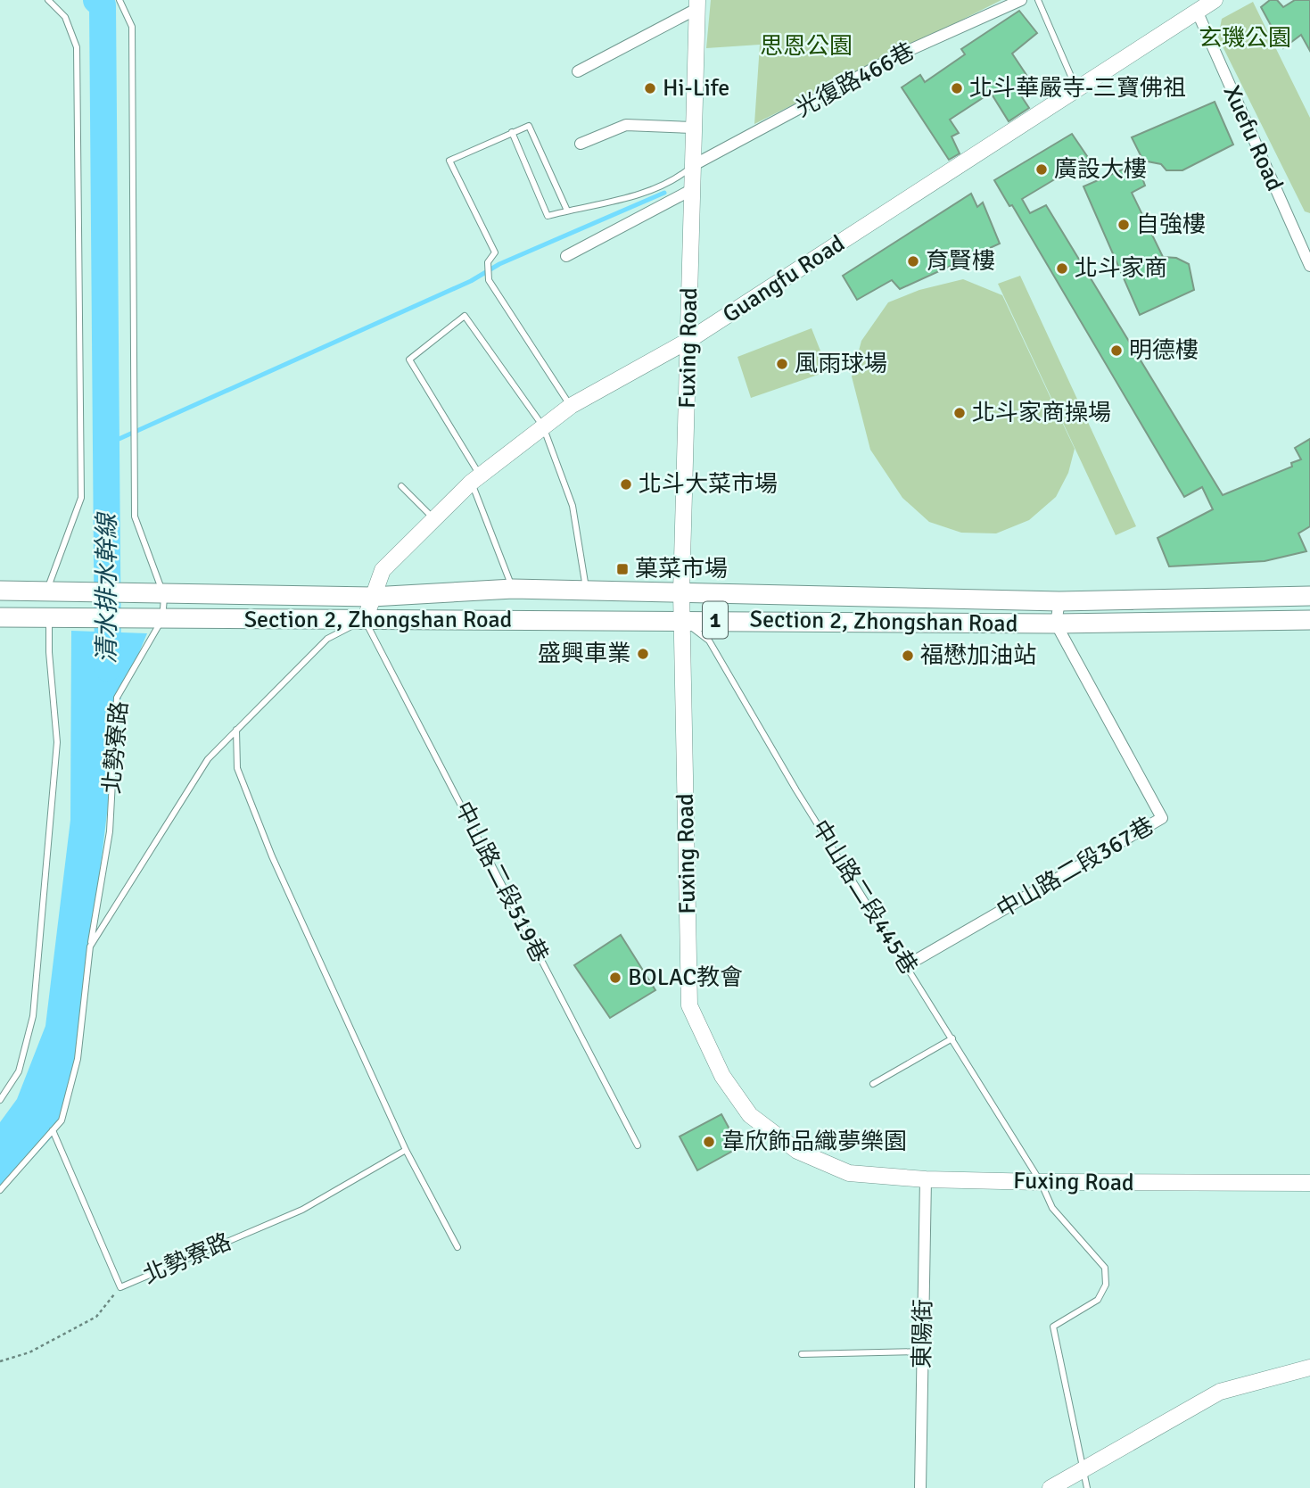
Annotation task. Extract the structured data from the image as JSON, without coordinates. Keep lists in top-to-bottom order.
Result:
{
  "streets": {
    "main road": ["Section 2, Zhongshan Road", "1"],
    "street": [
      "光復路466巷",
      "Xuefu Road",
      "Guangfu Road",
      "Fuxing Road",
      "中山路二段367巷",
      "東陽街"
    ],
    "lane": ["北勢寮路", "中山路二段519巷", "中山路二段445巷"]
  },
  "crossings": [
    ["光復路466巷", "Fuxing Road"],
    ["Xuefu Road", "Guangfu Road"],
    ["Guangfu Road", "Fuxing Road"],
    ["Guangfu Road", "Section 2, Zhongshan Road"],
    ["Guangfu Road", "中山路二段519巷"],
    ["Fuxing Road", "Section 2, Zhongshan Road"],
    ["Fuxing Road", "中山路二段445巷"],
    ["Fuxing Road", "東陽街"],
    ["Section 2, Zhongshan Road", "1"],
    ["Section 2, Zhongshan Road", "北勢寮路"],
    ["Section 2, Zhongshan Road", "中山路二段367巷"],
    ["Section 2, Zhongshan Road", "中山路二段519巷"],
    ["Section 2, Zhongshan Road", "中山路二段445巷"],
    ["中山路二段367巷", "中山路二段445巷"]
  ],
  "water": ["清水排水幹線"],
  "parks": ["玄璣公園", "思恩公園"],
  "places": {
    "other": [
      "Hi-Life",
      "北斗華嚴寺-三寶佛祖",
      "廣設大樓",
      "自強樓",
      "育賢樓",
      "北斗家商",
      "明德樓",
      "風雨球場",
      "北斗家商操場",
      "北斗大菜市場",
      "盛興車業",
      "福懋加油站",
      "BOLAC教會",
      "韋欣飾品織夢樂園"
    ],
    "transit": ["菓菜市場"]
  }
}
